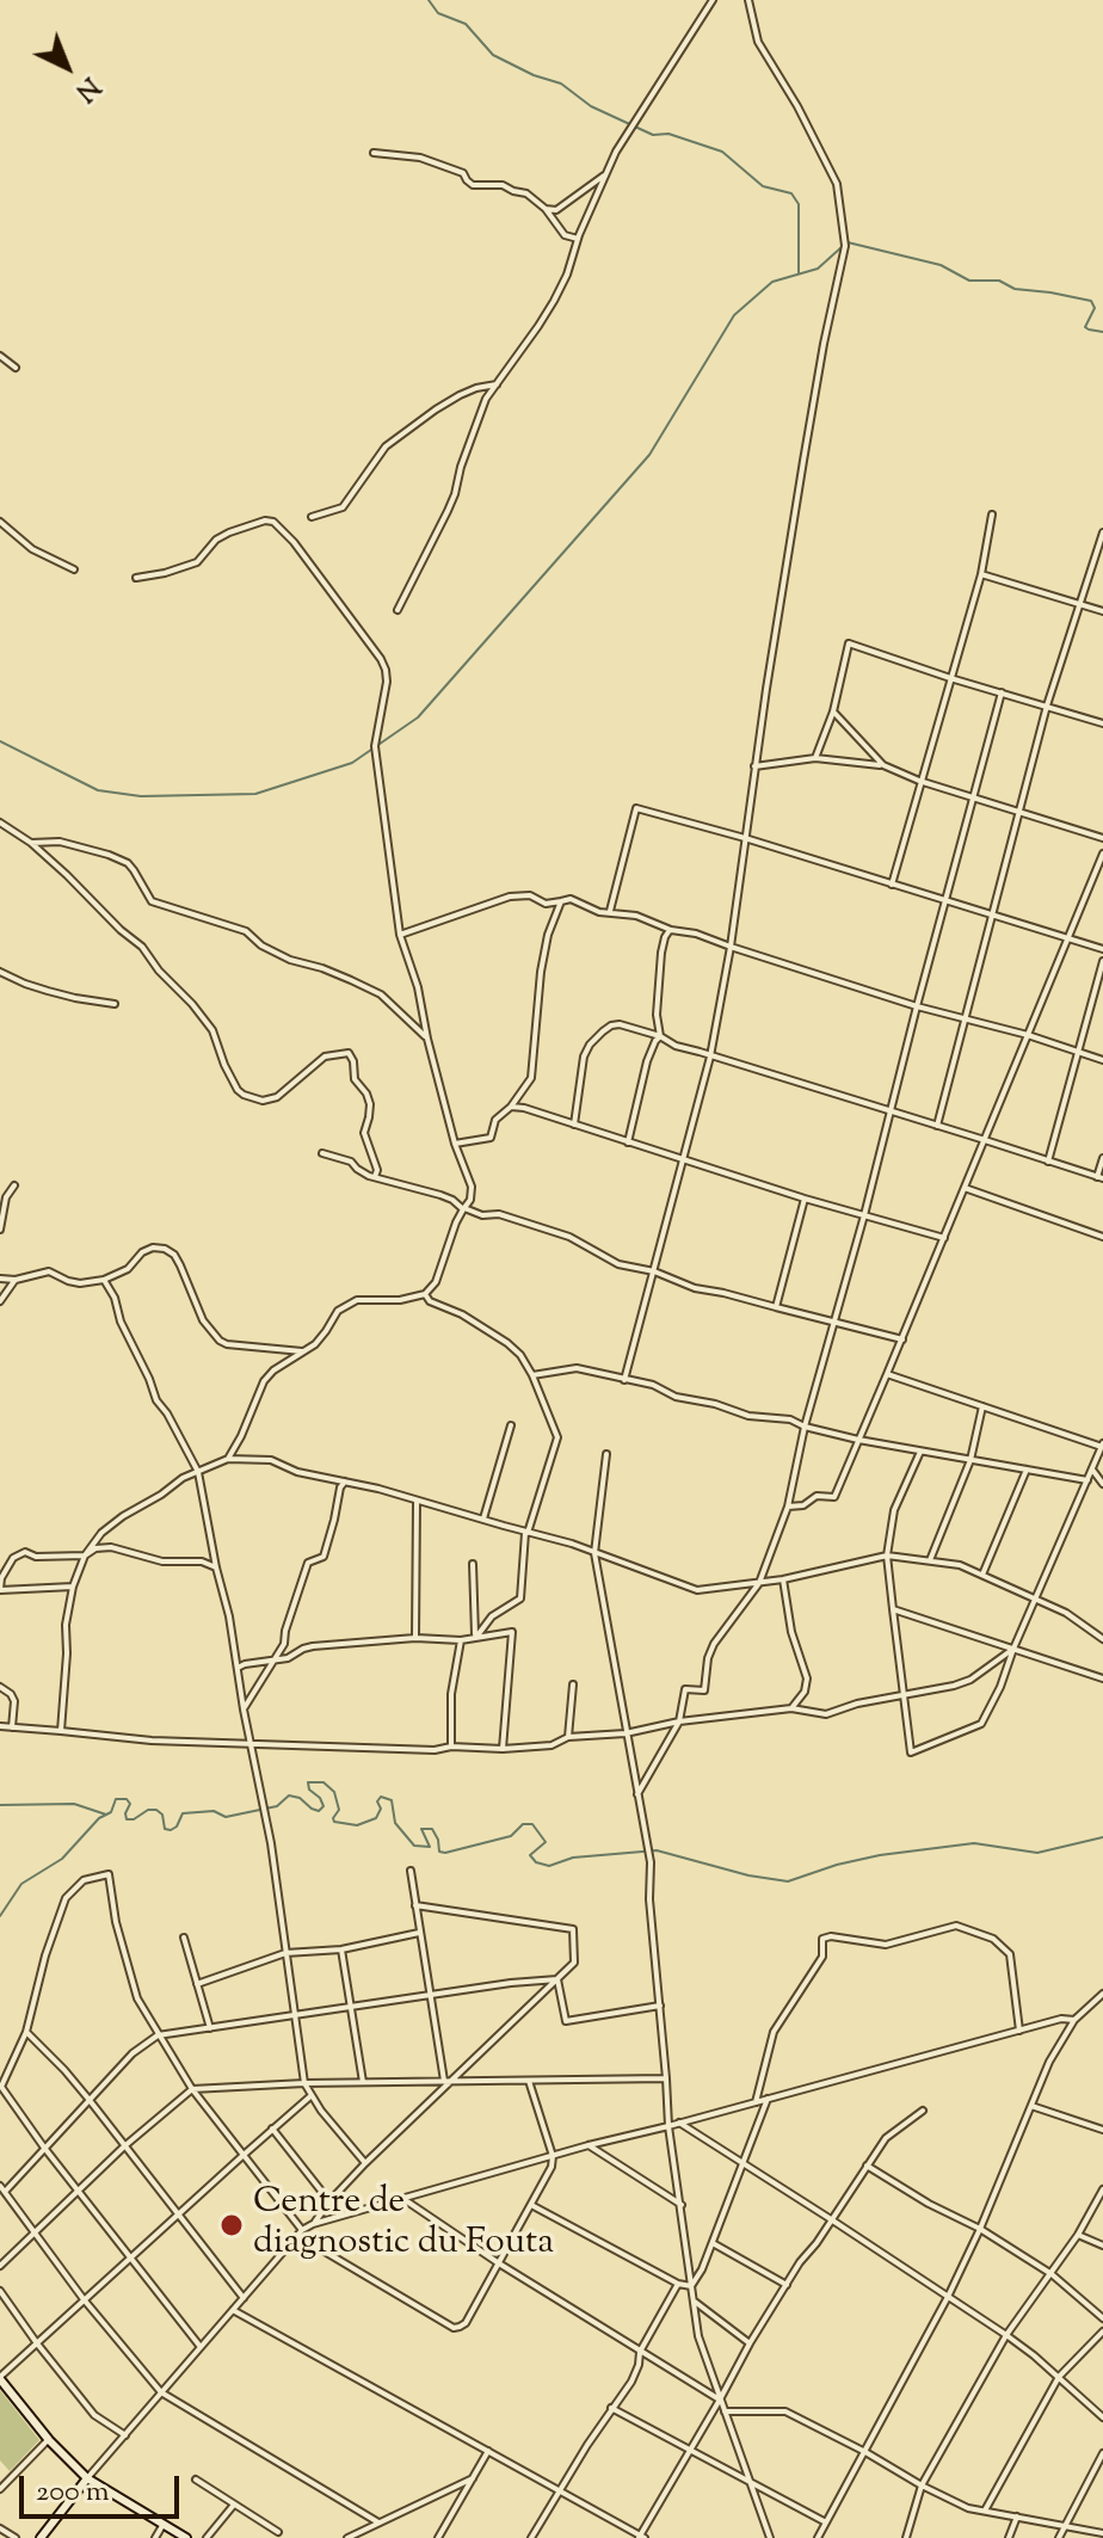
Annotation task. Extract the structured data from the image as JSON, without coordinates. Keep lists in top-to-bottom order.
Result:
{
  "places": ["Centre de diagnostic du Fouta"],
  "scale_bar": "200 m",
  "north": "bottom right"
}
